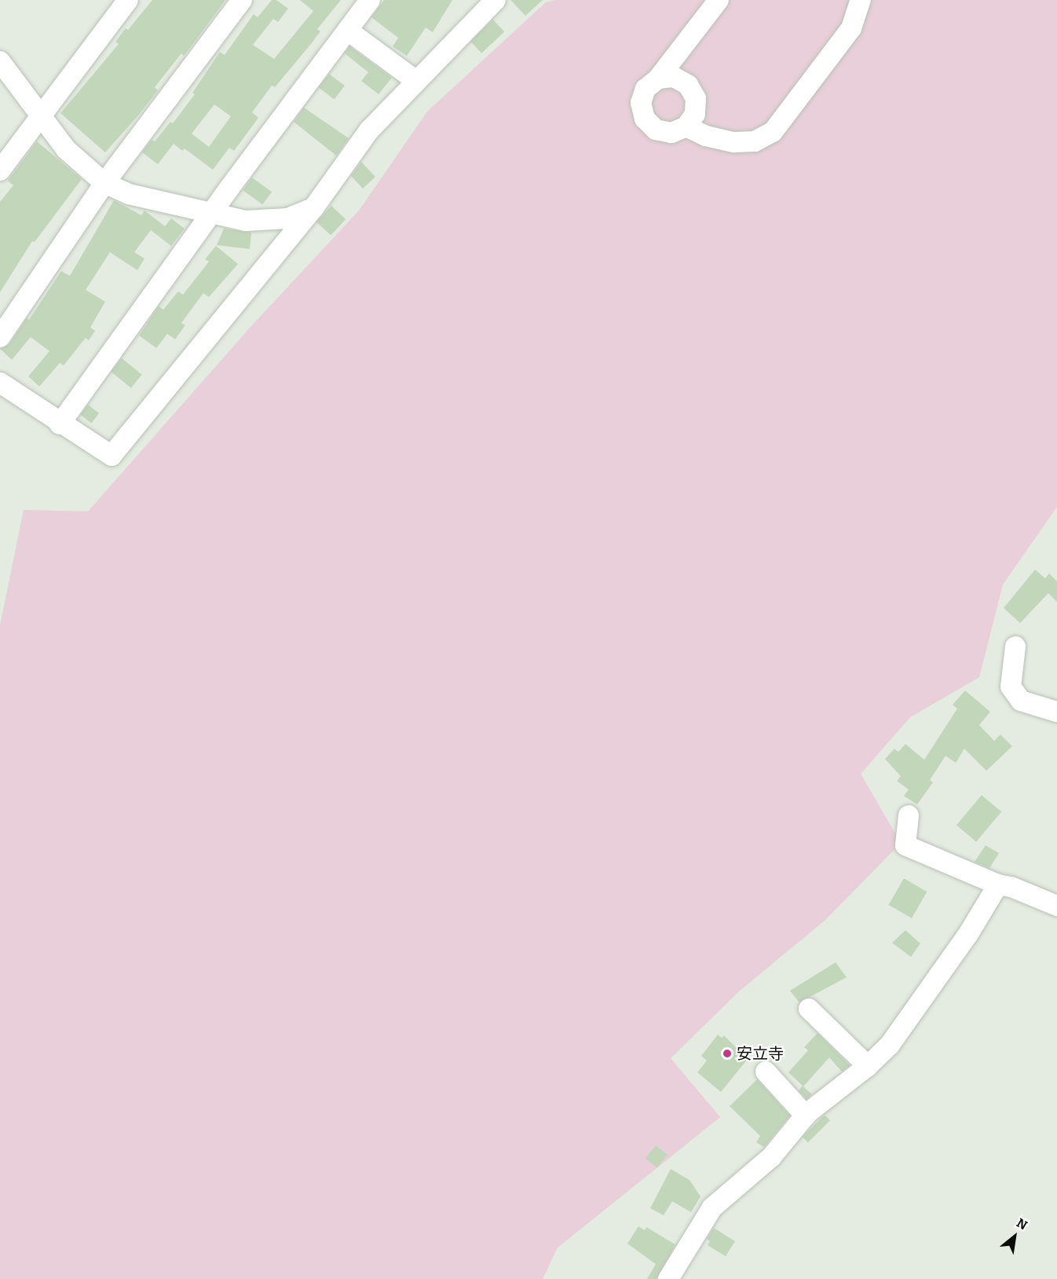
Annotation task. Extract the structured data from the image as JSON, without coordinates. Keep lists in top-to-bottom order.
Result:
{
  "places": ["安立寺"],
  "north": "top right"
}
